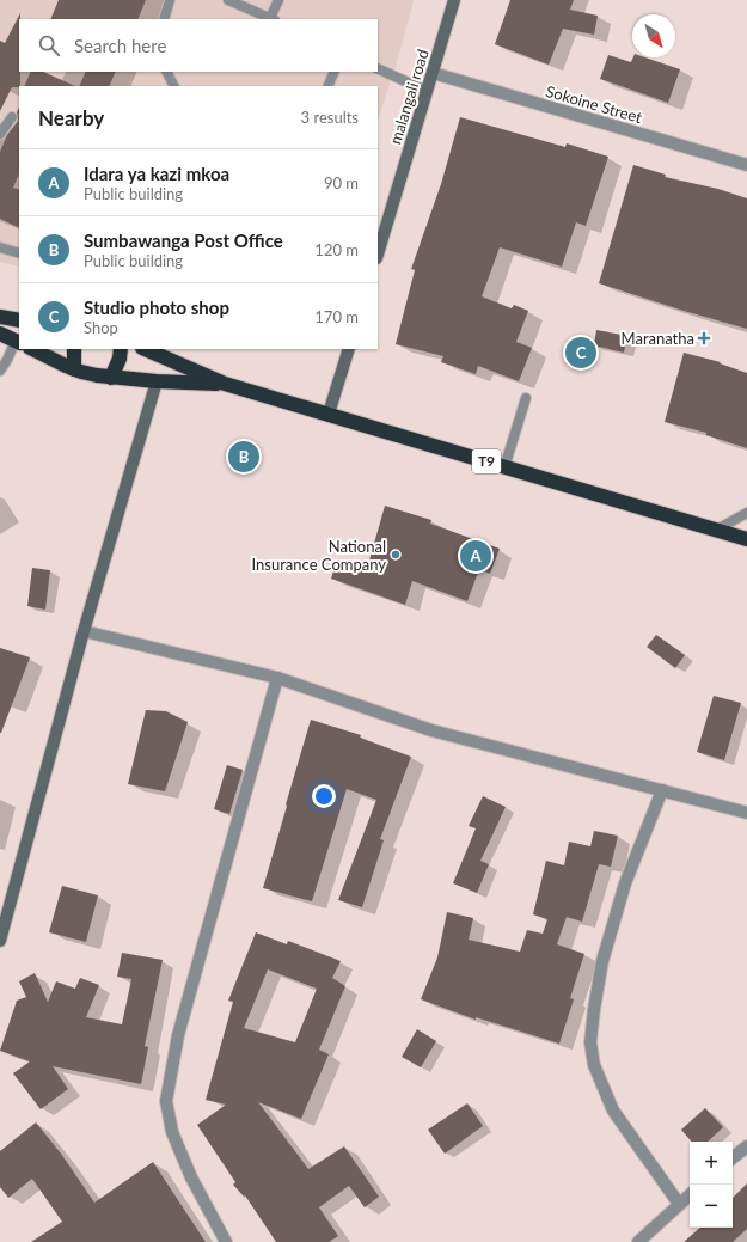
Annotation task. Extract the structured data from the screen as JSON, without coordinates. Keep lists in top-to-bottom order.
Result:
{
  "streets": {
    "highway": ["T9"],
    "street": ["malangali road", "Sokoine Street"]
  },
  "crossings": [
    ["malangali road", "Sokoine Street"]
  ],
  "places": {
    "health": ["Maranatha"],
    "other": ["National Insurance Company"]
  },
  "north": "bottom right",
  "page": {
    "search": "Search here",
    "heading": ["Nearby", "3 results"],
    "list": [
      {
        "mark": "A",
        "name": "Idara ya kazi mkoa",
        "note": "Public building",
        "value": "90 m"
      },
      {
        "mark": "B",
        "name": "Sumbawanga Post Office",
        "note": "Public building",
        "value": "120 m"
      },
      {
        "mark": "C",
        "name": "Studio photo shop",
        "note": "Shop",
        "value": "170 m"
      }
    ],
    "pins": ["C", "B", "A"],
    "map_buttons": ["+", "−"]
  }
}
